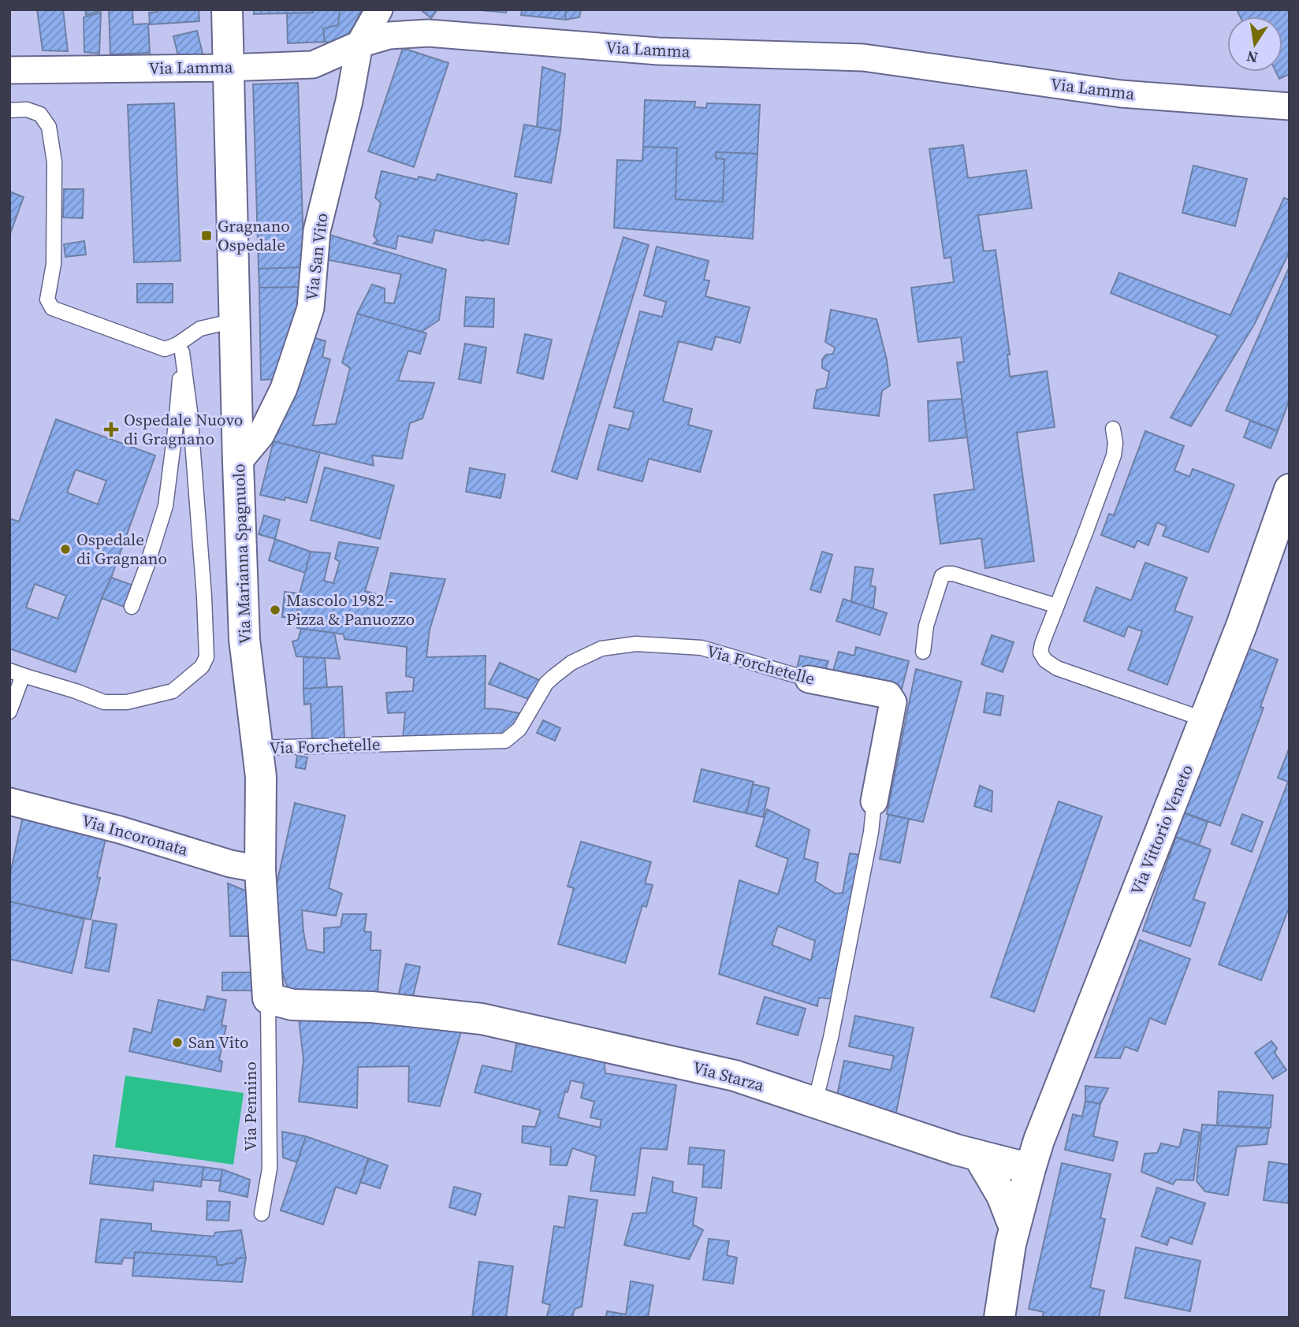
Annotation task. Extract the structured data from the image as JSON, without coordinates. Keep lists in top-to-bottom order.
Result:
{
  "streets": {
    "street": [
      "Via Lamma",
      "Via San Vito",
      "Via Marianna Spagnuolo",
      "Via Forchetelle",
      "Via Vittorio Veneto",
      "Via Incoronata",
      "Via Starza"
    ],
    "lane": ["Via Pennino"]
  },
  "crossings": [
    ["Via Lamma", "Via San Vito"],
    ["Via Lamma", "Via Marianna Spagnuolo"],
    ["Via San Vito", "Via Marianna Spagnuolo"],
    ["Via Marianna Spagnuolo", "Via Forchetelle"],
    ["Via Marianna Spagnuolo", "Via Incoronata"],
    ["Via Marianna Spagnuolo", "Via Starza"],
    ["Via Marianna Spagnuolo", "Via Pennino"],
    ["Via Forchetelle", "Via Starza"],
    ["Via Vittorio Veneto", "Via Starza"],
    ["Via Starza", "Via Pennino"]
  ],
  "places": {
    "transit": ["Gragnano Ospedale"],
    "health": ["Ospedale Nuovo di Gragnano"],
    "other": ["Ospedale di Gragnano", "Mascolo 1982 - Pizza & Panuozzo", "San Vito"]
  },
  "north": "bottom"
}
